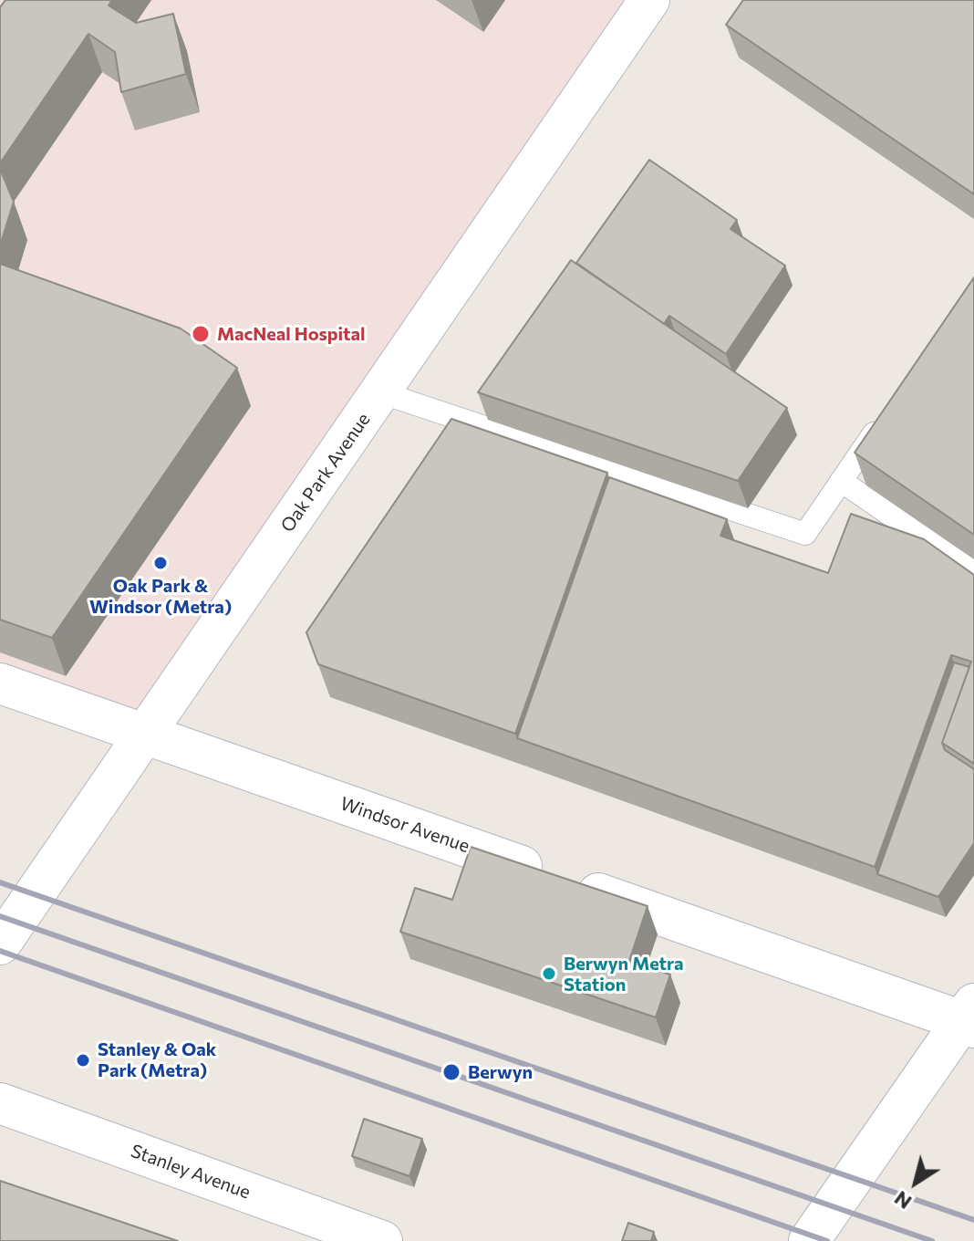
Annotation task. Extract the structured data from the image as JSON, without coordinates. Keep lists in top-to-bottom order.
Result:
{
  "streets": {
    "street": ["Oak Park Avenue", "Windsor Avenue", "Stanley Avenue"]
  },
  "crossings": [
    ["Oak Park Avenue", "Windsor Avenue"]
  ],
  "places": [
    "MacNeal Hospital",
    "Oak Park & Windsor (Metra)",
    "Berwyn Metra Station",
    "Stanley & Oak Park (Metra)",
    "Berwyn"
  ],
  "north": "bottom left"
}
